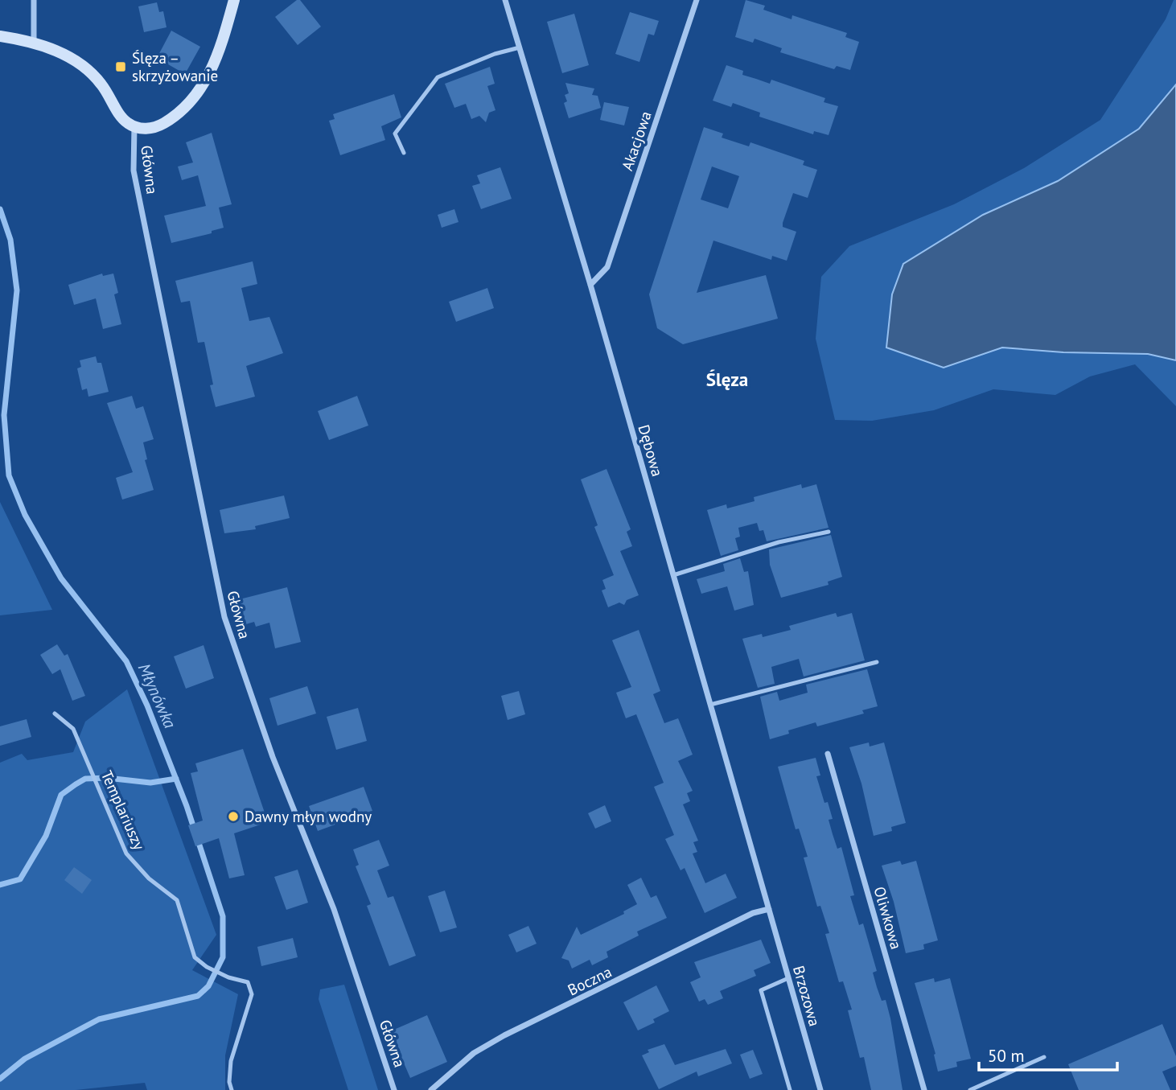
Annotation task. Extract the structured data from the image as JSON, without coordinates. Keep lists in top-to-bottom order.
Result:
{
  "streets": {
    "street": [
      "Akacjowa",
      "Główna",
      "Dębowa",
      "Oliwkowa",
      "Boczna",
      "Brzozowa"
    ],
    "lane": ["Templariuszy"]
  },
  "crossings": [
    ["Akacjowa", "Dębowa"],
    ["Dębowa", "Boczna"],
    ["Dębowa", "Brzozowa"],
    ["Boczna", "Brzozowa"]
  ],
  "districts": ["Ślęza"],
  "water": ["Młynówka"],
  "places": {
    "transit": ["Ślęza – skrzyżowanie"],
    "other": ["Dawny młyn wodny"]
  },
  "scale_bar": "50 m"
}
